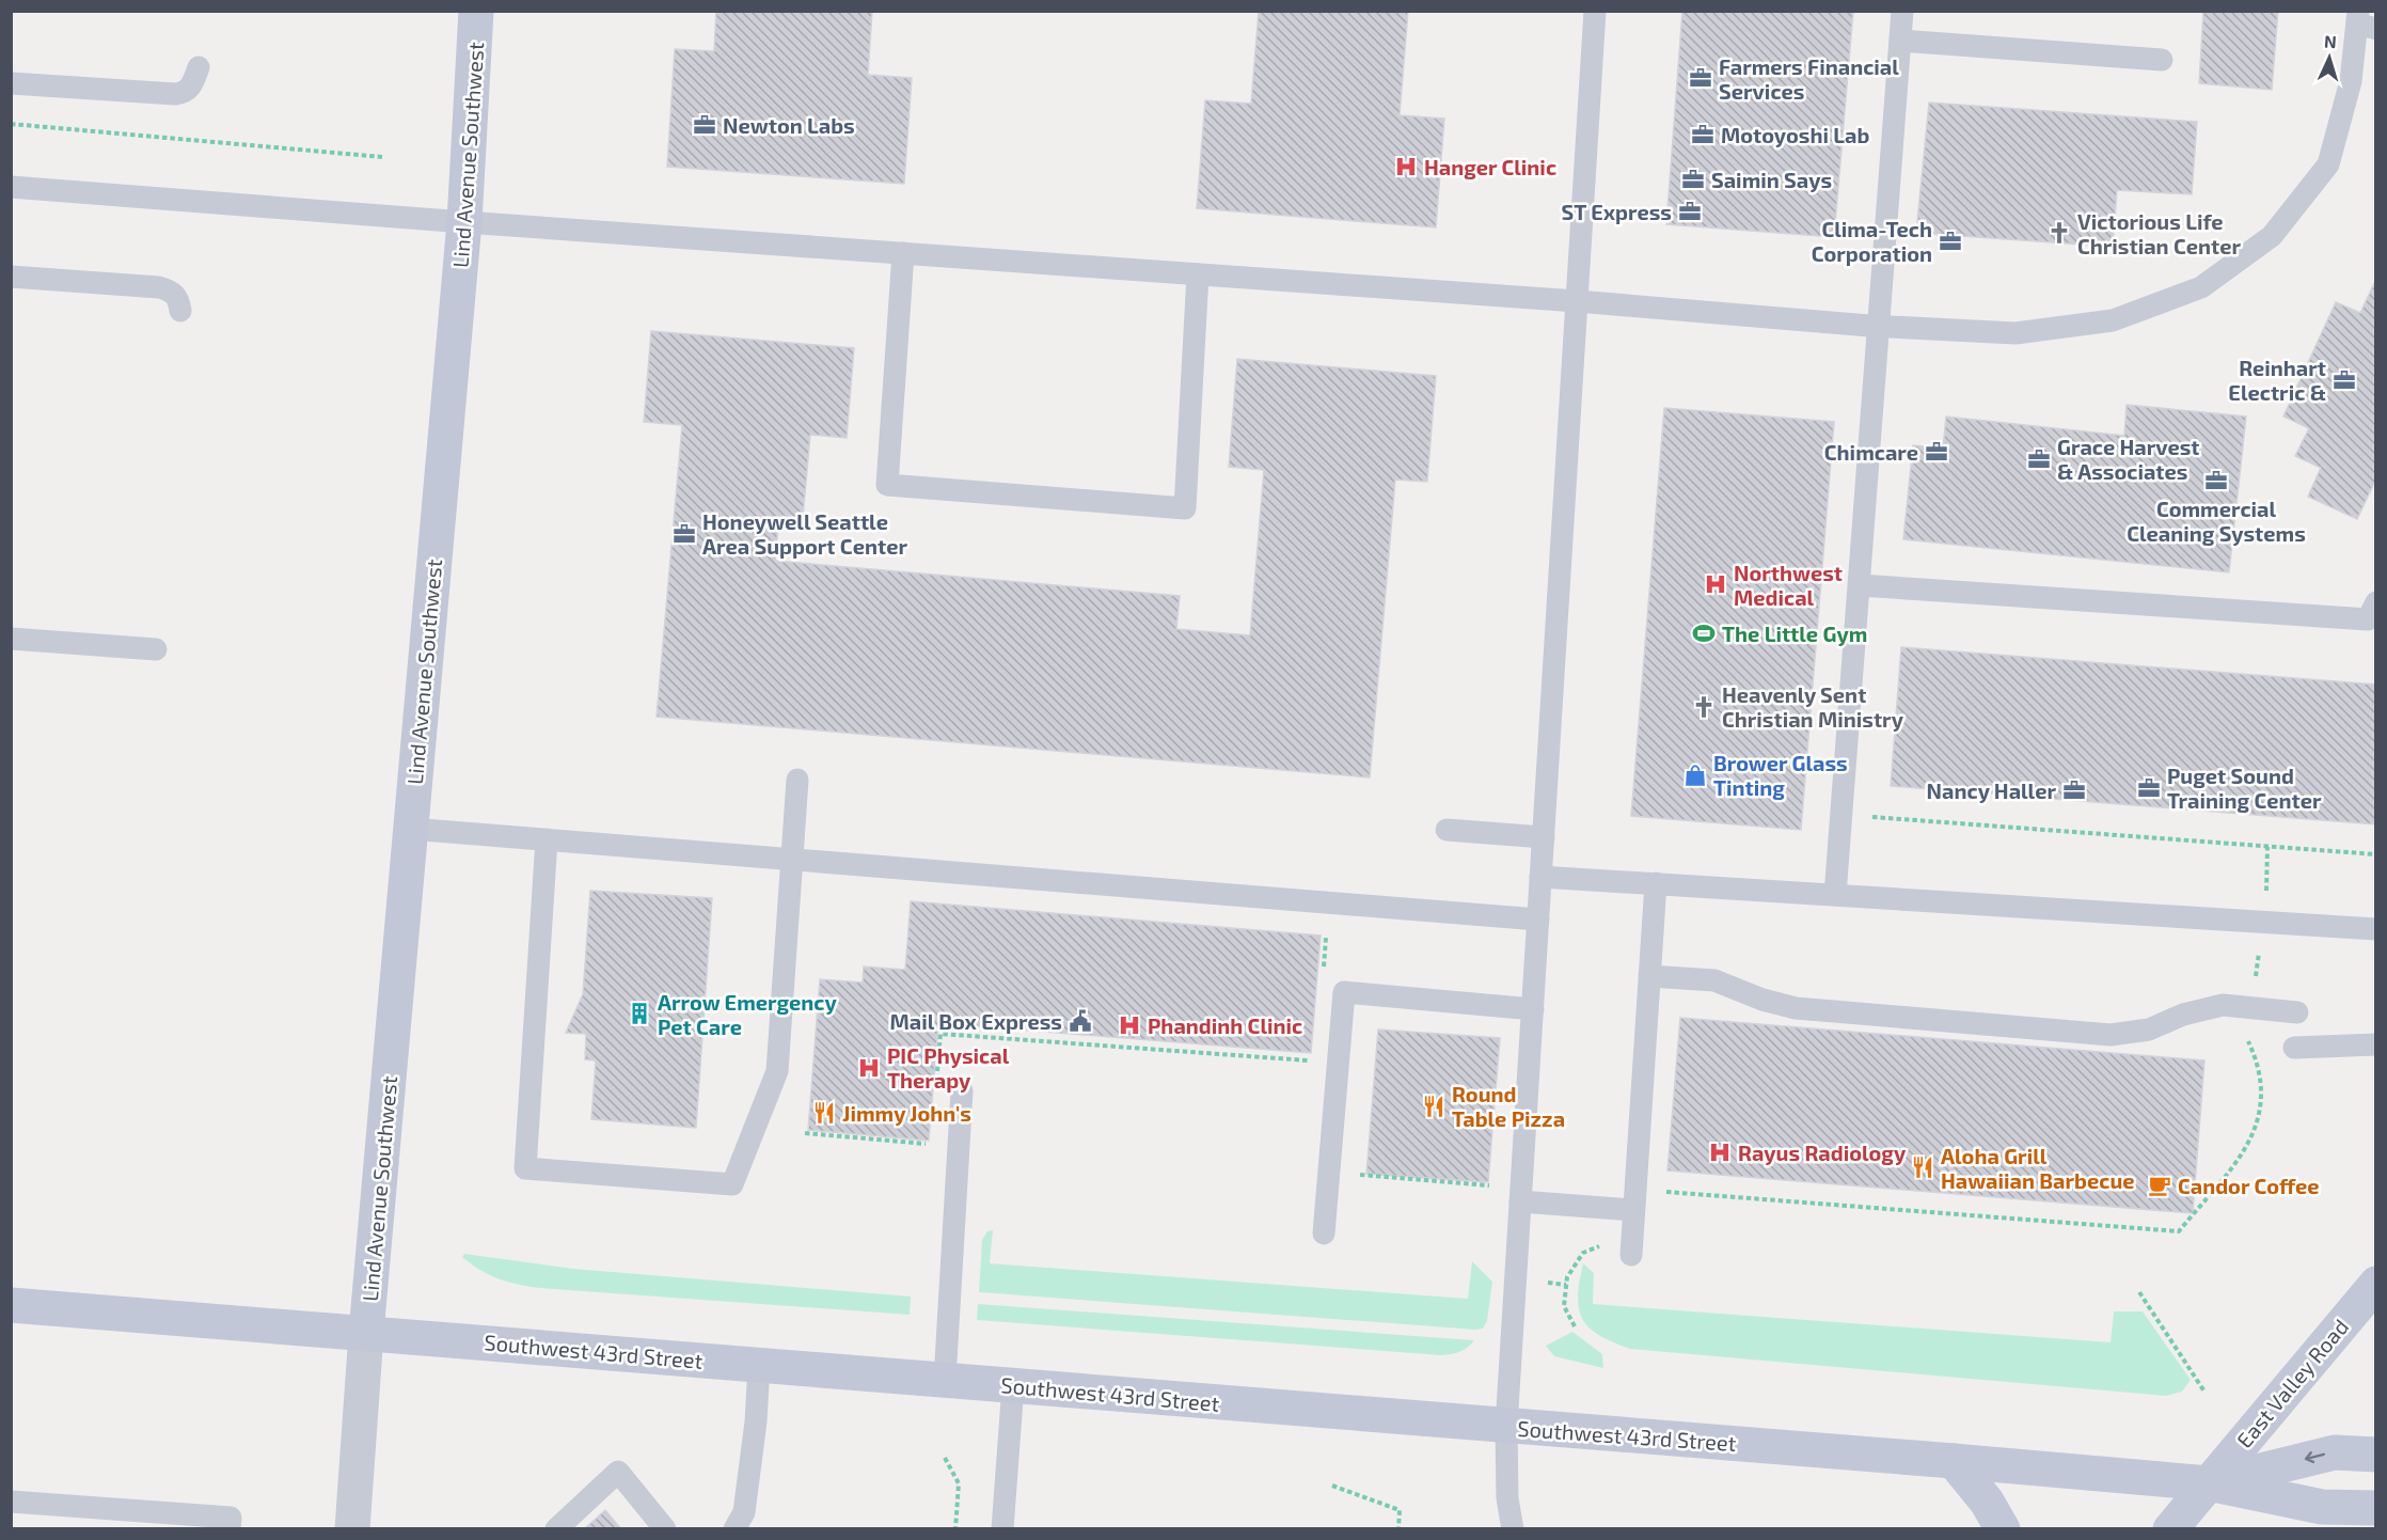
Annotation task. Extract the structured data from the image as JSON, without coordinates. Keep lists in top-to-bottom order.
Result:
{
  "streets": {
    "main road": ["Lind Avenue Southwest", "Southwest 43rd Street", "East Valley Road"]
  },
  "crossings": [
    ["Lind Avenue Southwest", "Southwest 43rd Street"],
    ["Southwest 43rd Street", "East Valley Road"]
  ],
  "places": {
    "office": [
      "Farmers Financial Services",
      "Newton Labs",
      "Motoyoshi Lab",
      "Saimin Says",
      "ST Express",
      "Clima-Tech Corporation",
      "Reinhart Electric &",
      "Chimcare",
      "Grace Harvest & Associates",
      "Commercial Cleaning Systems",
      "Honeywell Seattle Area Support Center",
      "Puget Sound Training Center",
      "Nancy Haller"
    ],
    "hospital": [
      "Hanger Clinic",
      "Northwest Medical",
      "Phandinh Clinic",
      "PIC Physical Therapy",
      "Rayus Radiology"
    ],
    "church": ["Victorious Life Christian Center", "Heavenly Sent Christian Ministry"],
    "sports": ["The Little Gym"],
    "shop": ["Brower Glass Tinting"],
    "building": ["Arrow Emergency Pet Care"],
    "public building": ["Mail Box Express"],
    "restaurant": ["Round Table Pizza", "Jimmy John's", "Aloha Grill Hawaiian Barbecue"],
    "cafe": ["Candor Coffee"]
  },
  "north": "top"
}
